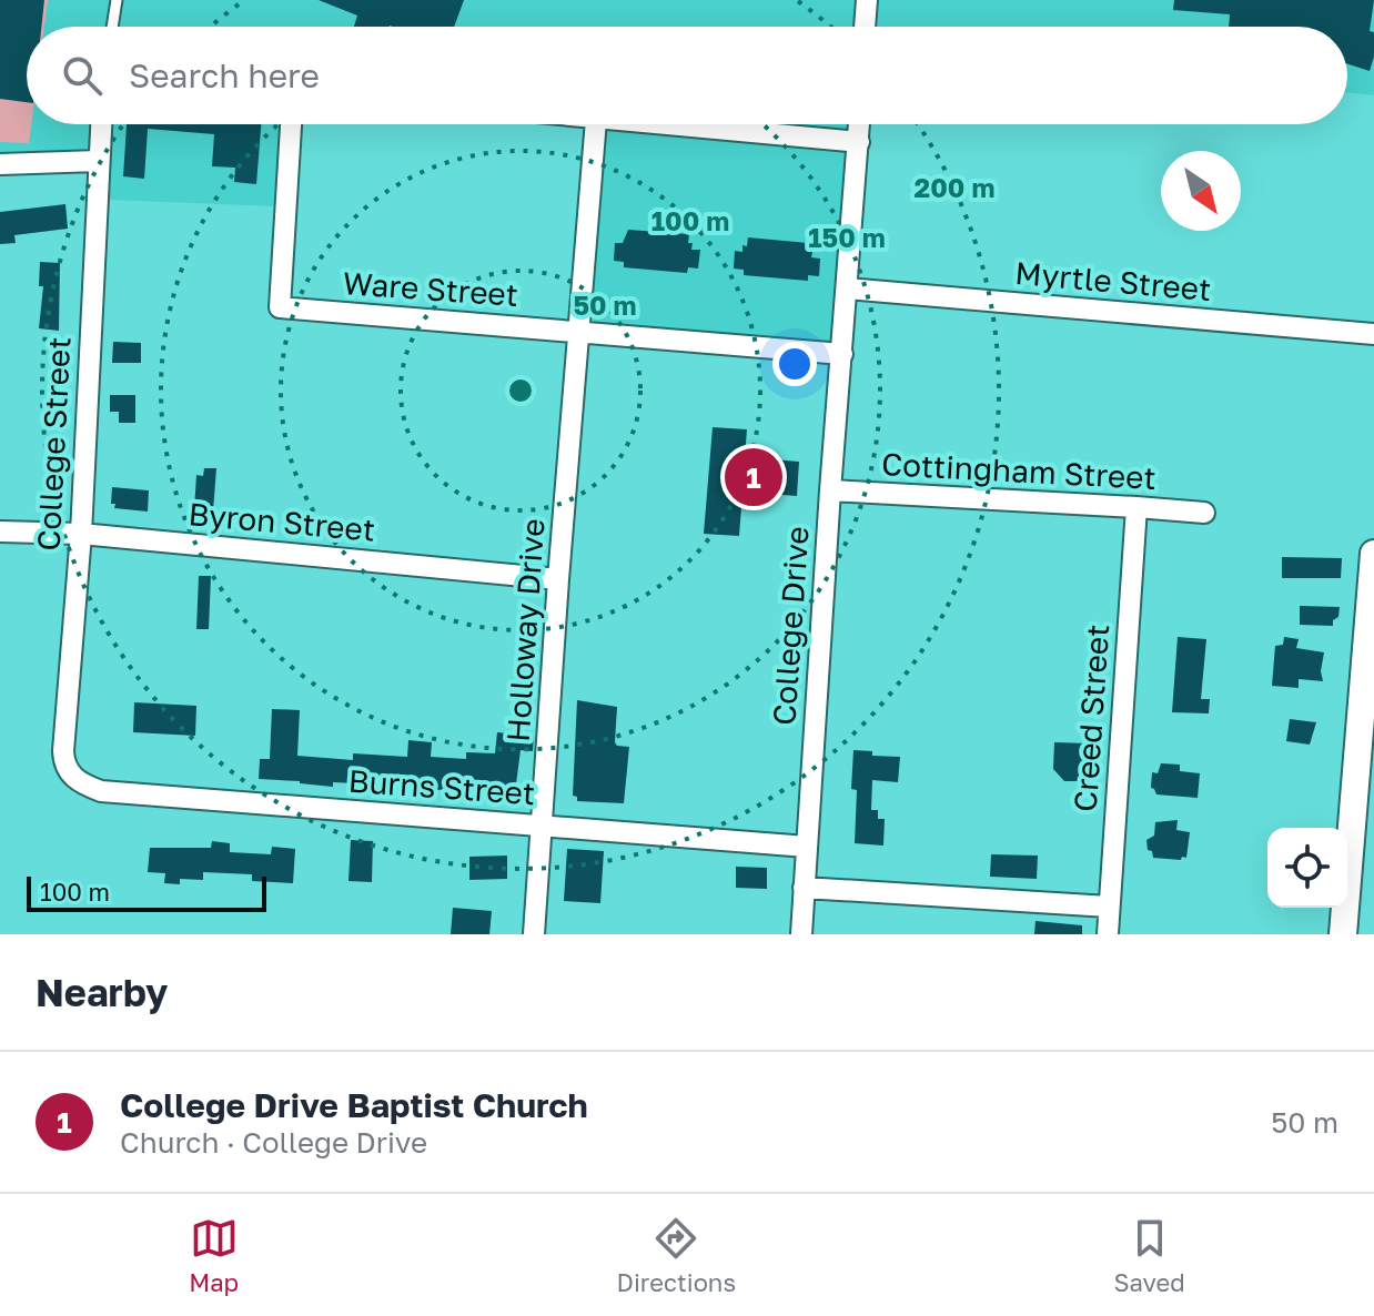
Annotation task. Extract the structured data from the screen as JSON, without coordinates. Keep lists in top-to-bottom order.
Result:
{
  "streets": {
    "street": [
      "Myrtle Street",
      "Ware Street",
      "College Street",
      "Cottingham Street",
      "Byron Street",
      "College Drive",
      "Holloway Drive",
      "Creed Street",
      "Burns Street"
    ]
  },
  "crossings": [
    ["Myrtle Street", "College Drive"],
    ["Ware Street", "College Drive"],
    ["Ware Street", "Holloway Drive"],
    ["College Street", "Byron Street"],
    ["College Street", "Burns Street"],
    ["Cottingham Street", "College Drive"],
    ["Cottingham Street", "Creed Street"],
    ["Byron Street", "Holloway Drive"],
    ["College Drive", "Burns Street"],
    ["Holloway Drive", "Burns Street"]
  ],
  "scale_bar": "100 m",
  "north": "bottom right",
  "page": {
    "search": "Search here",
    "pins": "1",
    "scale": "100 m",
    "heading": "Nearby",
    "list": [
      {
        "mark": "1",
        "name": "College Drive Baptist Church",
        "note": "Church · College Drive",
        "value": "50 m"
      }
    ],
    "nav": ["Map", "Directions", "Saved"]
  },
  "rings": [
    "200 m",
    "100 m",
    "150 m",
    "50 m"
  ]
}
